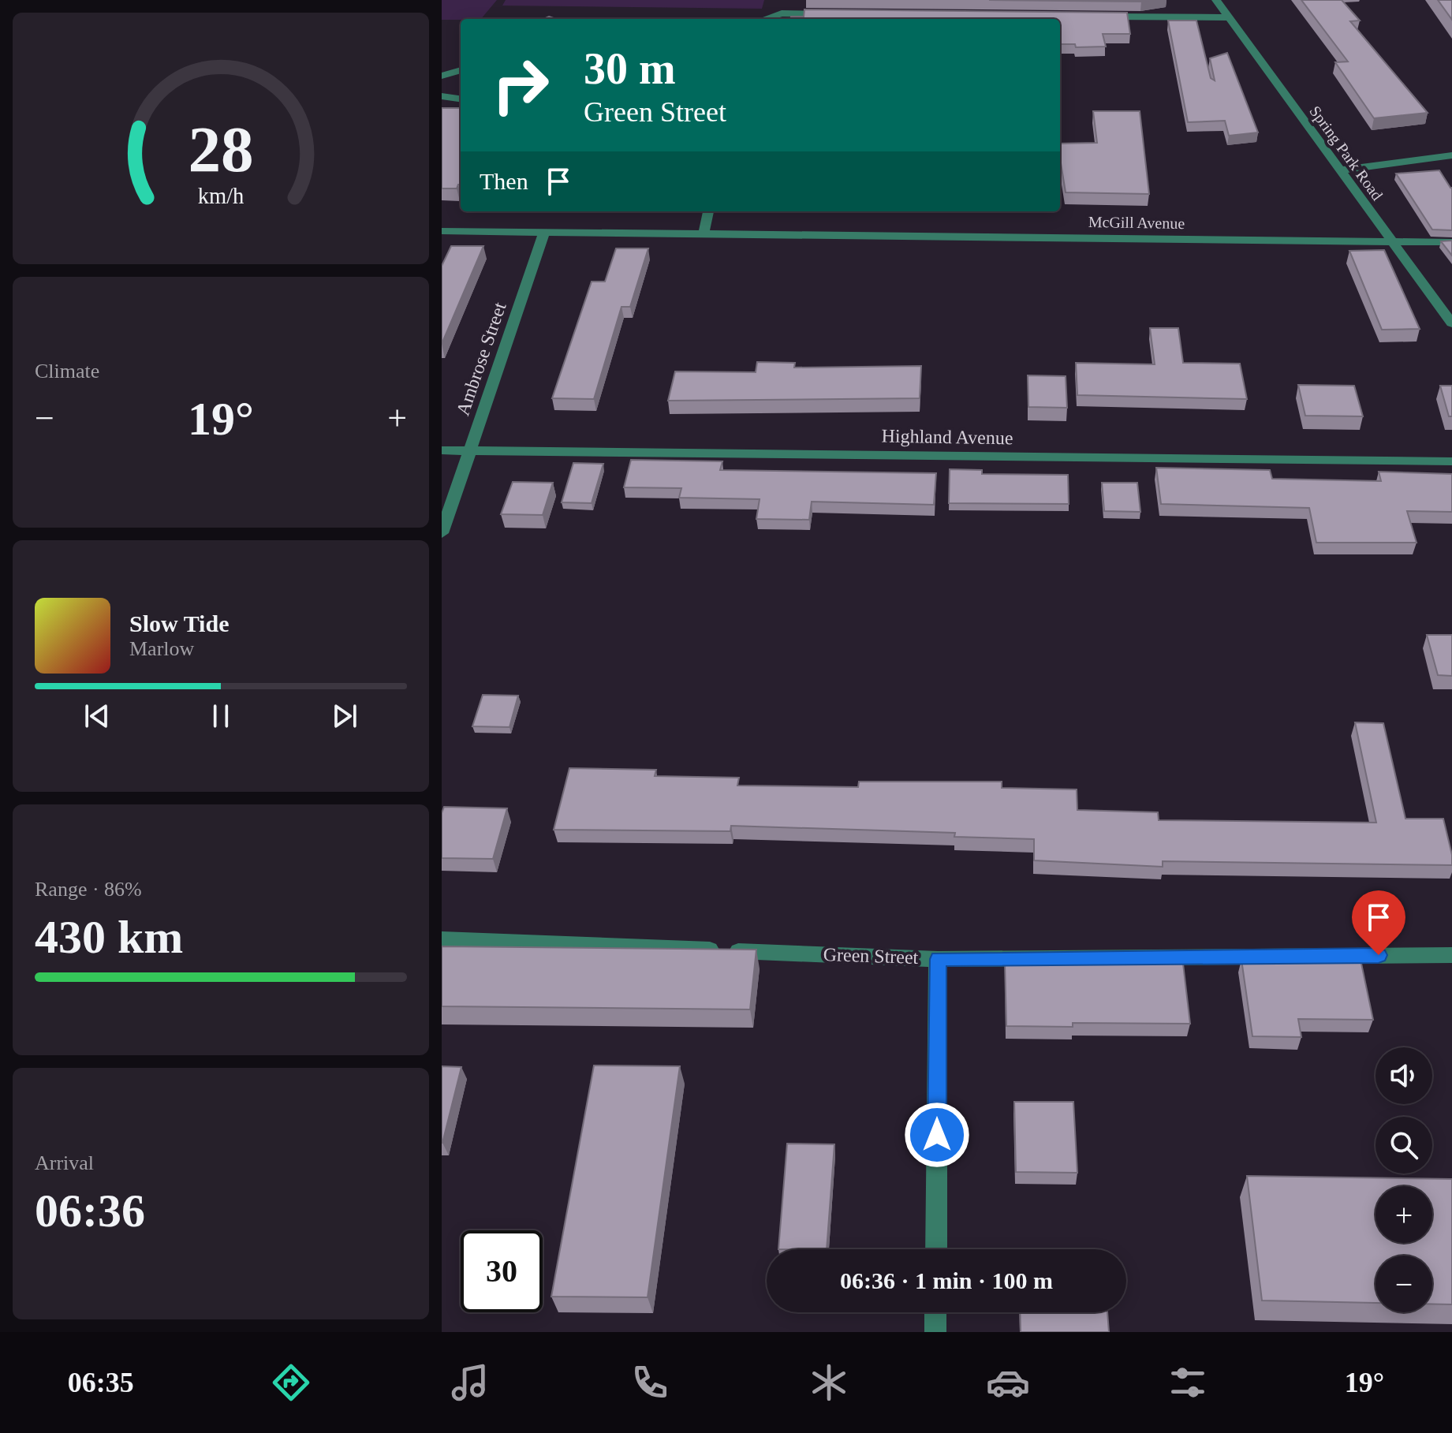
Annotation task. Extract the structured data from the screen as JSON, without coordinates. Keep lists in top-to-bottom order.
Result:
{
  "streets": {
    "street": [
      "Spring Park Road",
      "McGill Avenue",
      "Ambrose Street",
      "Highland Avenue",
      "Green Street"
    ]
  },
  "crossings": [
    ["Spring Park Road", "McGill Avenue"],
    ["McGill Avenue", "Ambrose Street"],
    ["Ambrose Street", "Highland Avenue"]
  ],
  "page": {
    "turn": ["30 m", "Green Street"],
    "then": "Then",
    "tile": [
      "Climate",
      ["Range · 86%", "430 km"],
      ["Arrival", "06:36"]
    ],
    "heat": ["−", "19°", "+"],
    "song": ["Slow Tide", "Marlow"],
    "map_buttons": ["+", "−"],
    "limit": "30",
    "trip": "06:36 · 1 min · 100 m",
    "tabs": ["06:35", "19°"],
    "gauge": ["28", "km/h"]
  }
}
